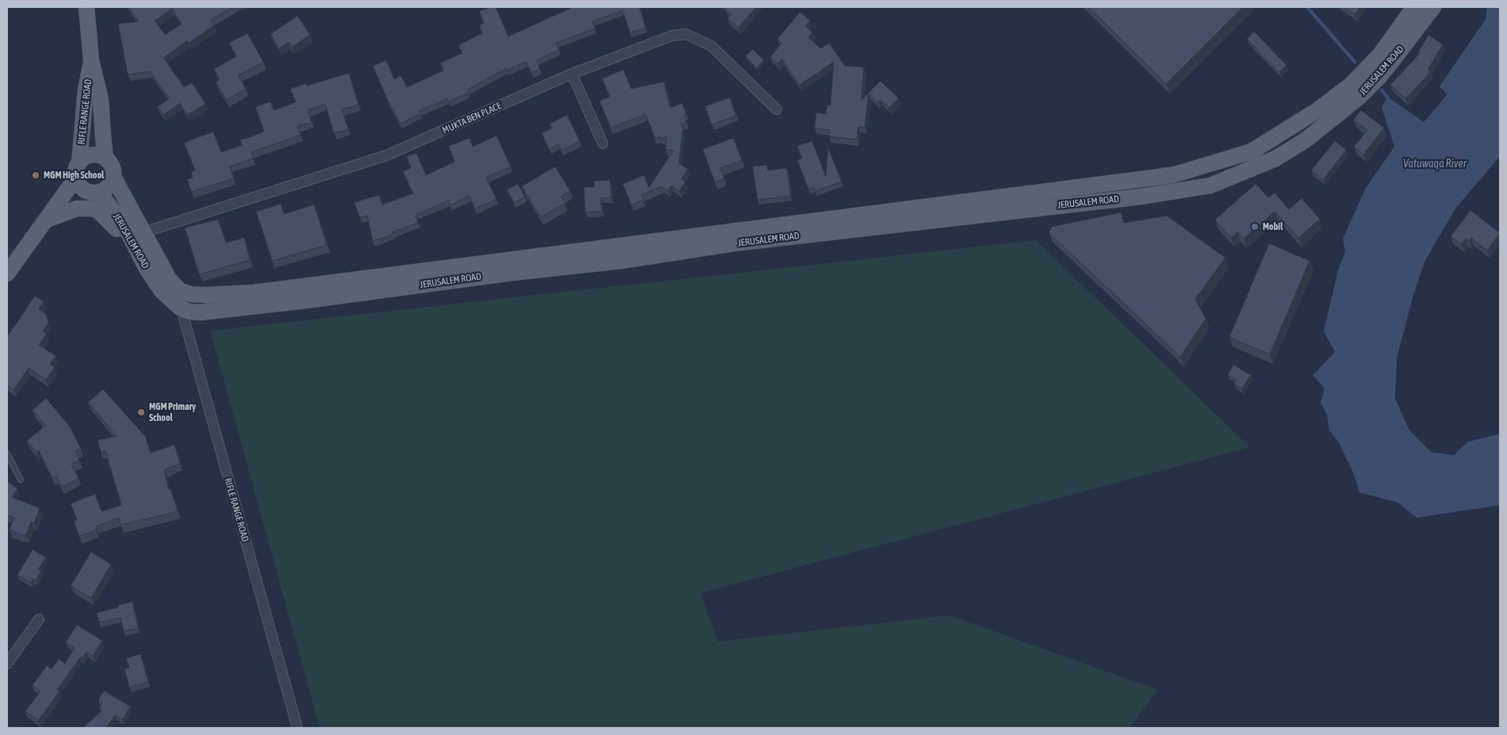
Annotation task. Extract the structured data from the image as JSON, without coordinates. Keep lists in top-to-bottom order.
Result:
{
  "streets": {
    "main road": ["JERUSALEM ROAD", "RIFLE RANGE ROAD"],
    "street": ["MUKTA BEN PLACE"]
  },
  "crossings": [
    ["JERUSALEM ROAD", "RIFLE RANGE ROAD"],
    ["JERUSALEM ROAD", "MUKTA BEN PLACE"]
  ],
  "water": ["Vatuwaqa River"],
  "places": ["MGM High School", "Mobil", "MGM Primary School"]
}
